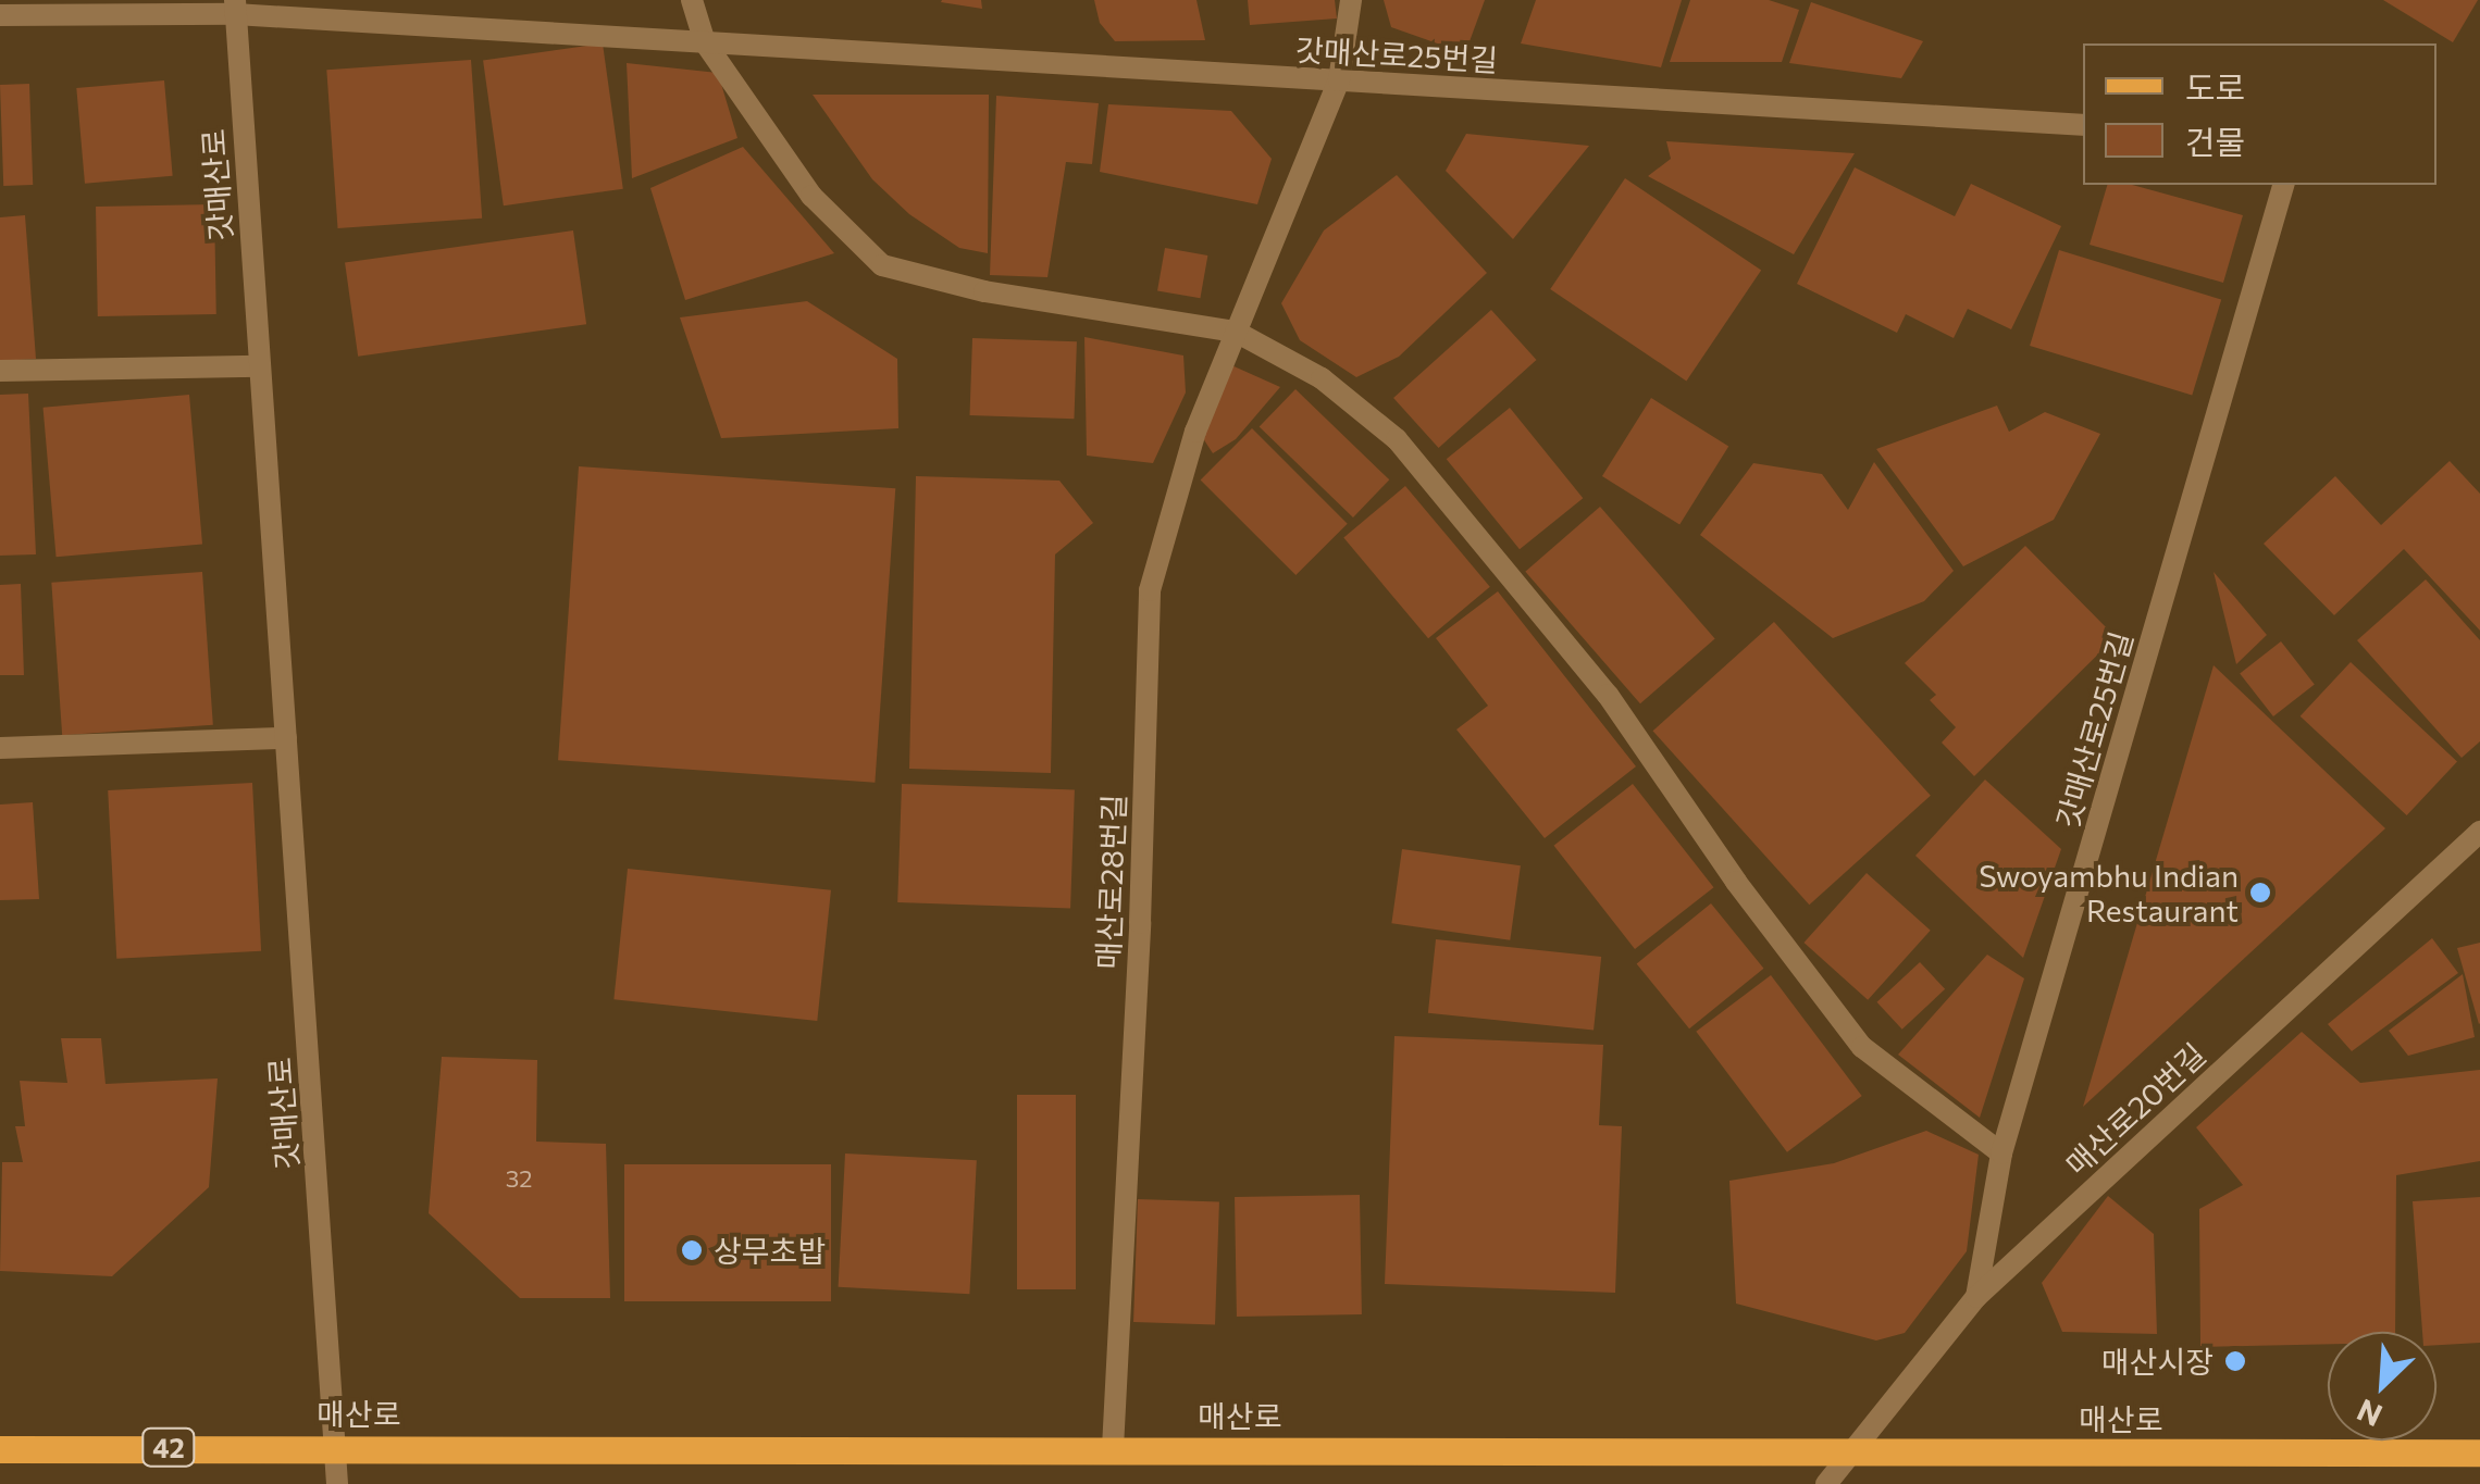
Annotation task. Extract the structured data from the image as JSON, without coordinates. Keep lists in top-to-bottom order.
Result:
{
  "streets": {
    "main road": ["매산로", "42"],
    "street": [
      "갓매산로25번길",
      "갓매산로",
      "매산로28번길",
      "매산로20번길"
    ]
  },
  "crossings": [
    ["갓매산로25번길", "갓매산로"],
    ["갓매산로25번길", "매산로28번길"],
    ["갓매산로25번길", "매산로20번길"],
    ["갓매산로", "매산로"],
    ["매산로28번길", "매산로"],
    ["매산로20번길", "매산로"]
  ],
  "places": ["Swoyambhu Indian Restaurant", "상무초밥", "매산시장"],
  "house_numbers": ["32"],
  "legend": ["도로", "건물"],
  "north": "bottom left"
}
